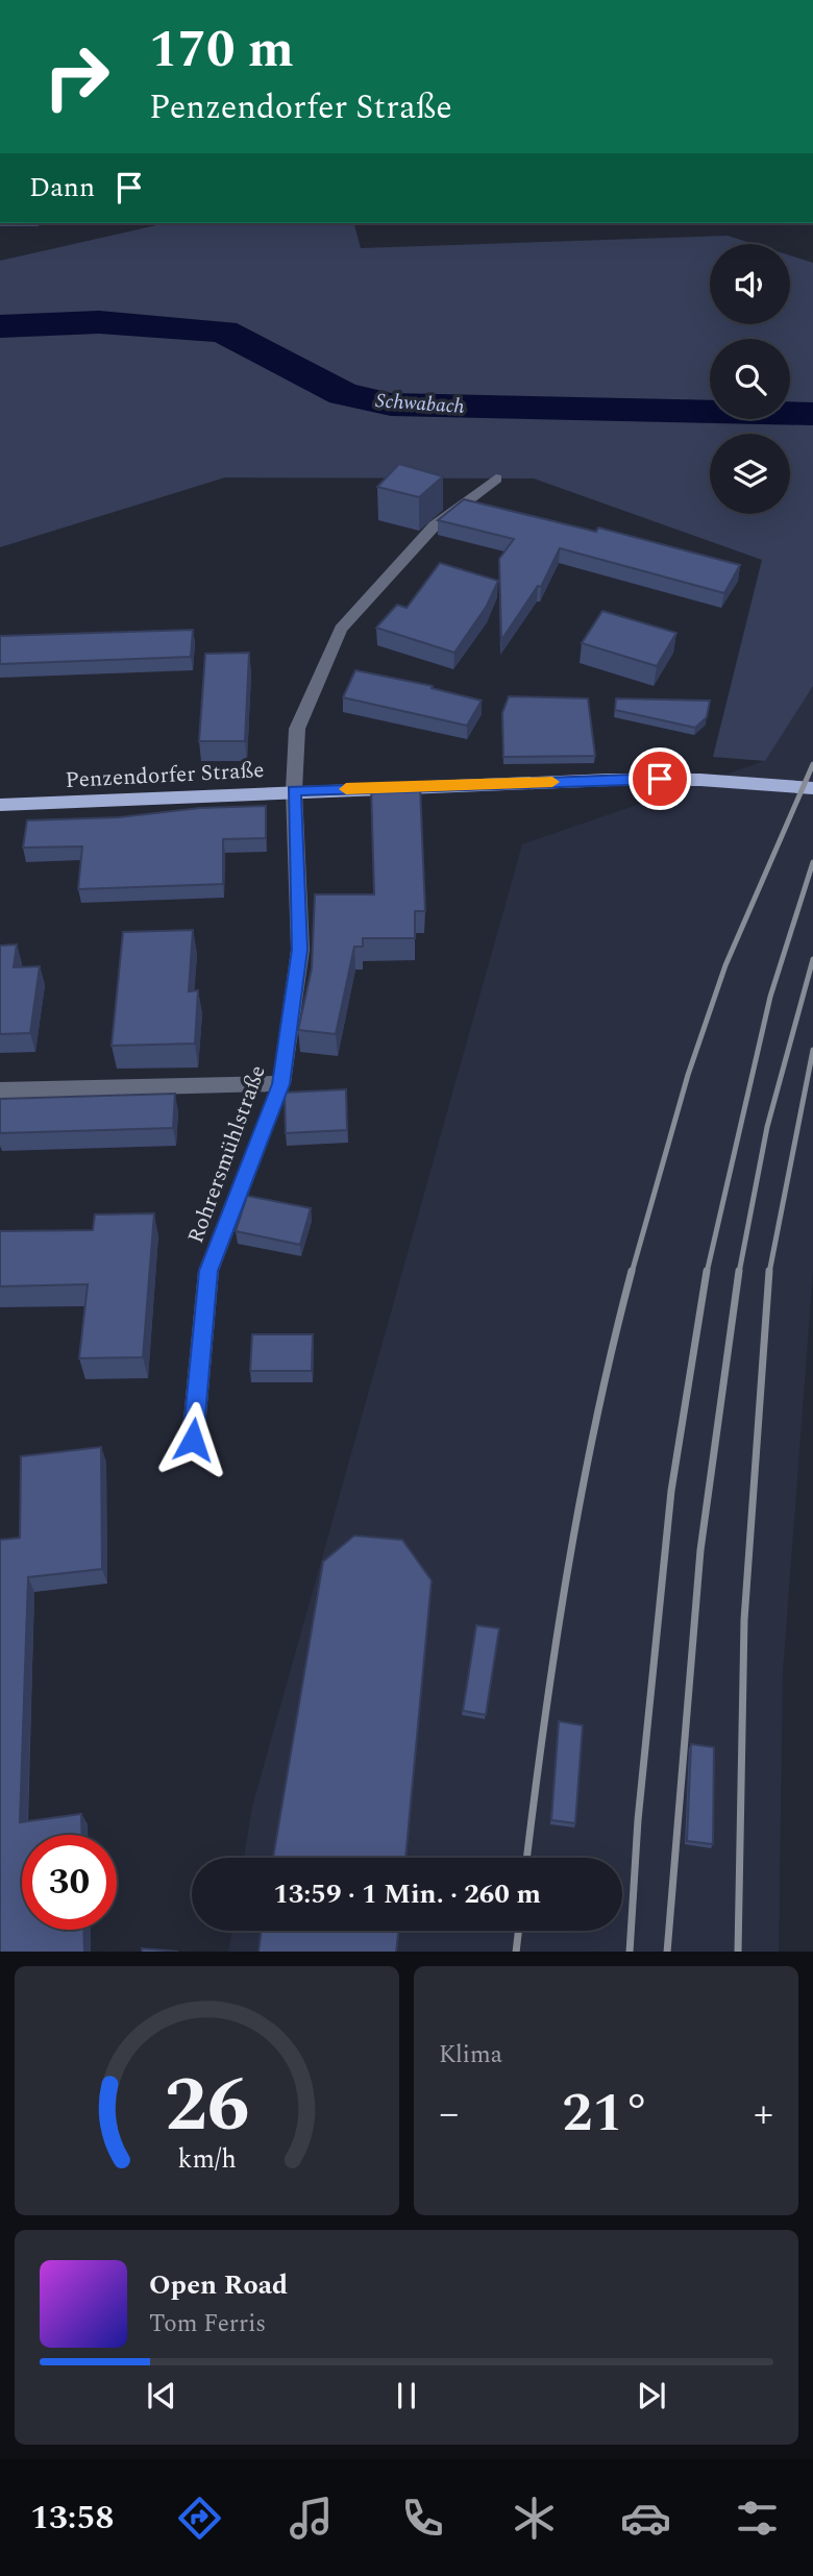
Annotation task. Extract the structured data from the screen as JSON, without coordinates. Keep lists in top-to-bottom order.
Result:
{
  "streets": {
    "main road": ["Penzendorfer Straße"],
    "street": ["Rohrersmühlstraße"]
  },
  "crossings": [
    ["Penzendorfer Straße", "Rohrersmühlstraße"]
  ],
  "water": ["Schwabach"],
  "page": {
    "turn": ["170 m", "Penzendorfer Straße"],
    "then": "Dann",
    "limit": "30",
    "trip": "13:59 · 1 Min. · 260 m",
    "tile": "Klima",
    "heat": ["−", "21°", "+"],
    "song": ["Open Road", "Tom Ferris"],
    "tabs": "13:58",
    "gauge": ["26", "km/h"]
  }
}
